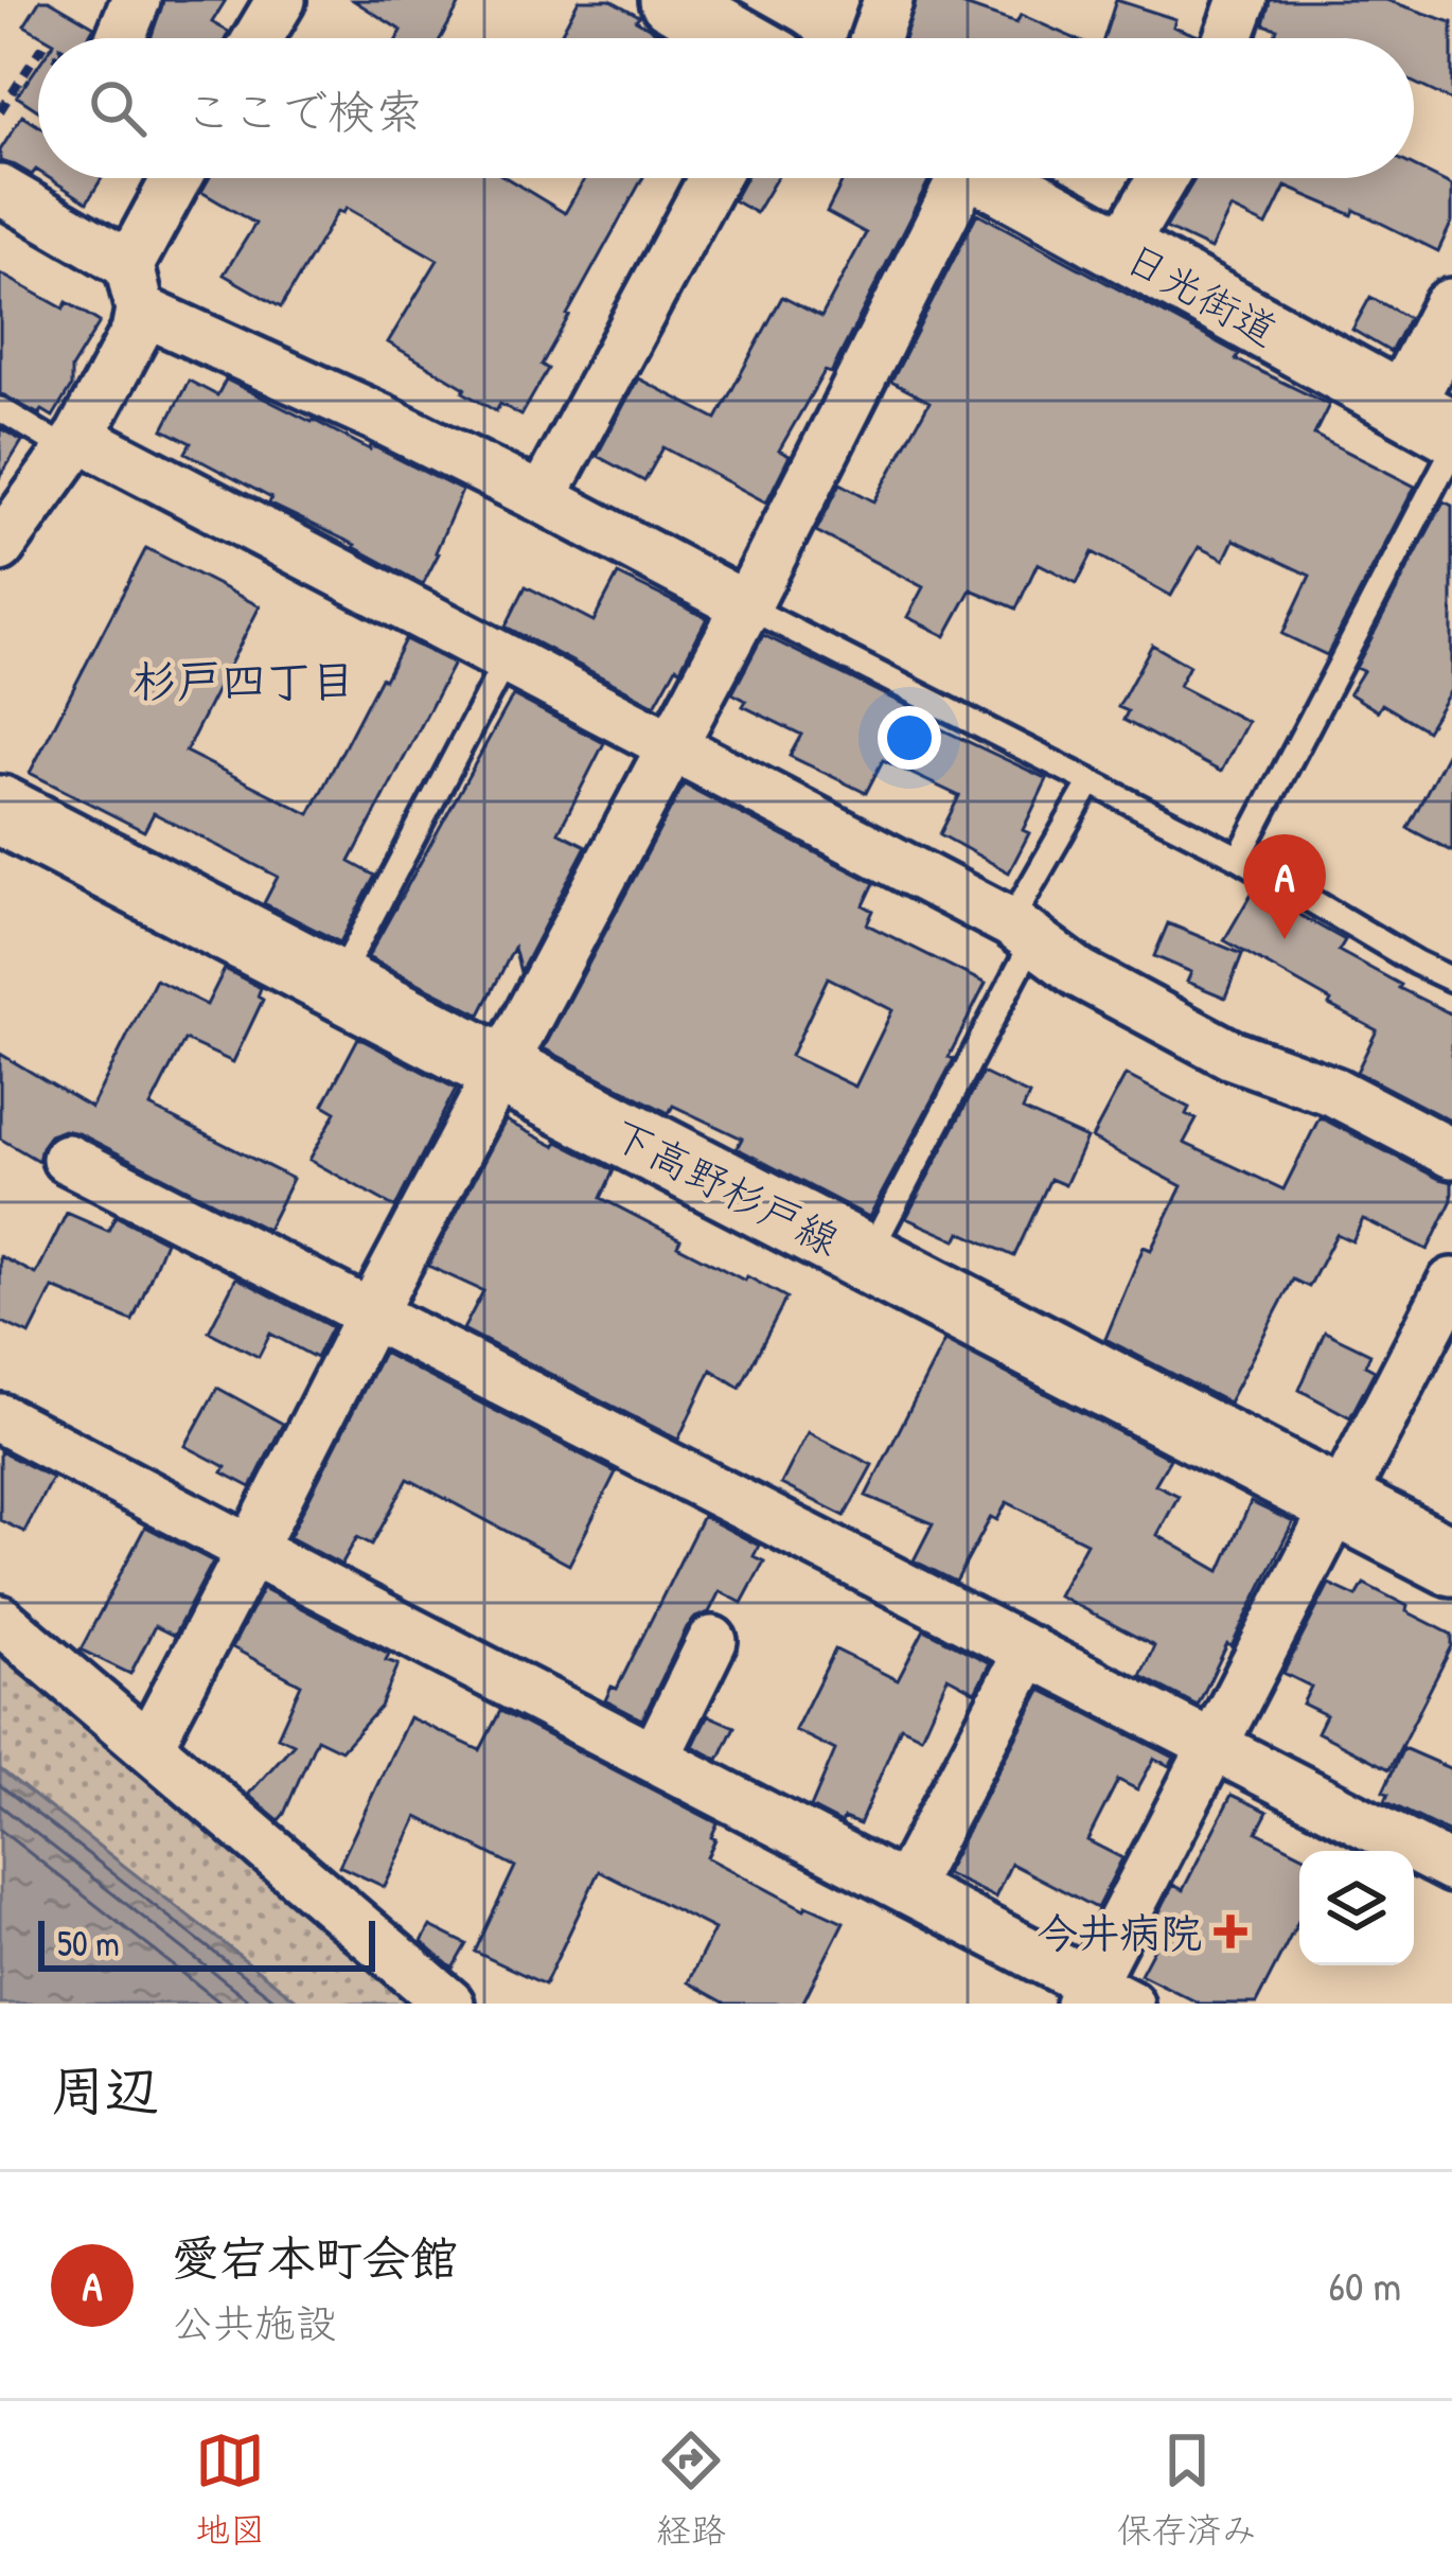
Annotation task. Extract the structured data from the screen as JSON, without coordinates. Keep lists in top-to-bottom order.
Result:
{
  "streets": {
    "main road": ["下高野杉戸線"],
    "street": ["日光街道"]
  },
  "districts": ["杉戸四丁目"],
  "places": {
    "health": ["今井病院"]
  },
  "scale_bar": "50 m",
  "page": {
    "search": "ここで検索",
    "pins": "A",
    "scale": "50 m",
    "heading": "周辺",
    "list": [
      {
        "mark": "A",
        "name": "愛宕本町会館",
        "note": "公共施設",
        "value": "60 m"
      }
    ],
    "nav": ["地図", "経路", "保存済み"]
  }
}
